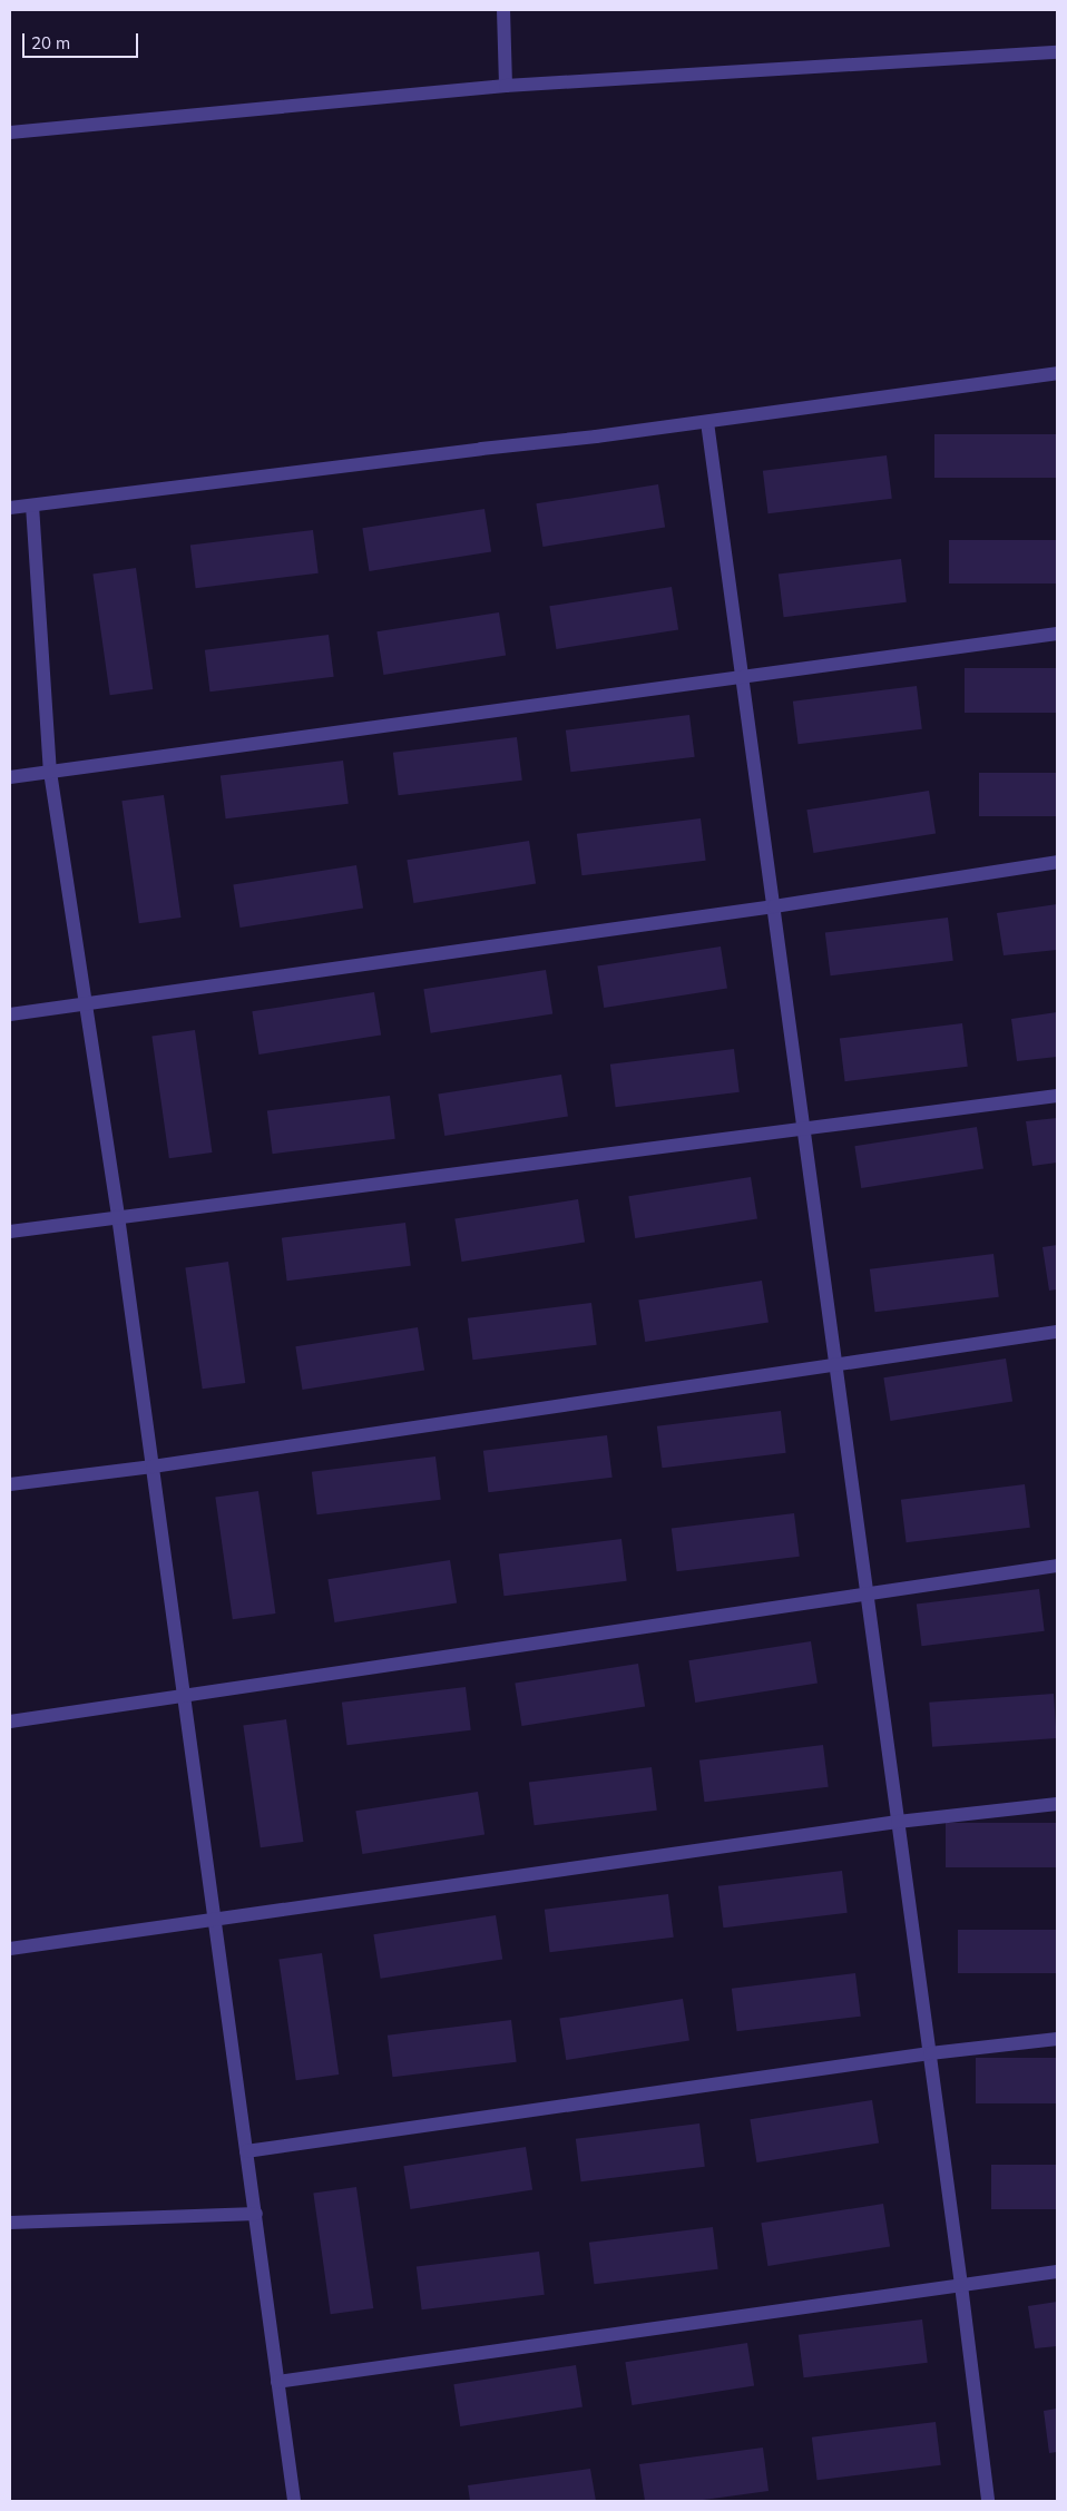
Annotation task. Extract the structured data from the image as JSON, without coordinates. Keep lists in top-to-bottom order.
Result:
{
  "scale_bar": "20 m"
}
